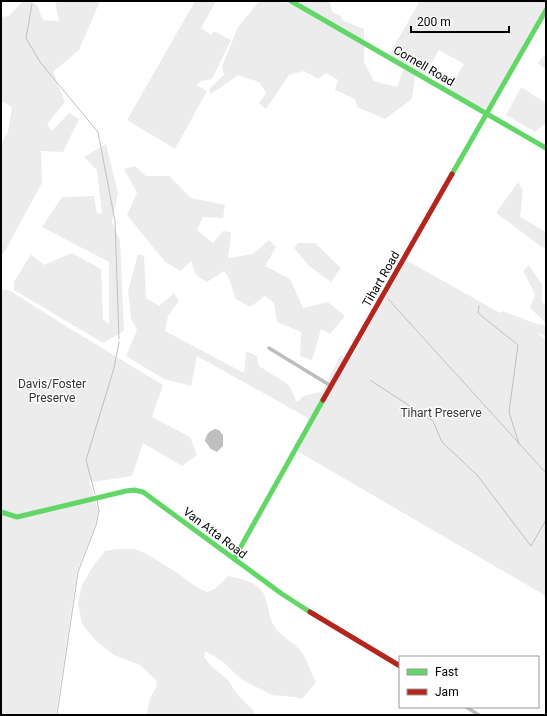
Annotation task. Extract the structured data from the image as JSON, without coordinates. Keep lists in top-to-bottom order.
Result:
{
  "streets": {
    "street": ["Cornell Road", "Tihart Road", "Van Atta Road"]
  },
  "crossings": [
    ["Cornell Road", "Tihart Road"],
    ["Tihart Road", "Van Atta Road"]
  ],
  "parks": ["Davis/Foster Preserve", "Tihart Preserve"],
  "legend": ["Fast", "Jam"],
  "scale_bar": "200 m"
}
